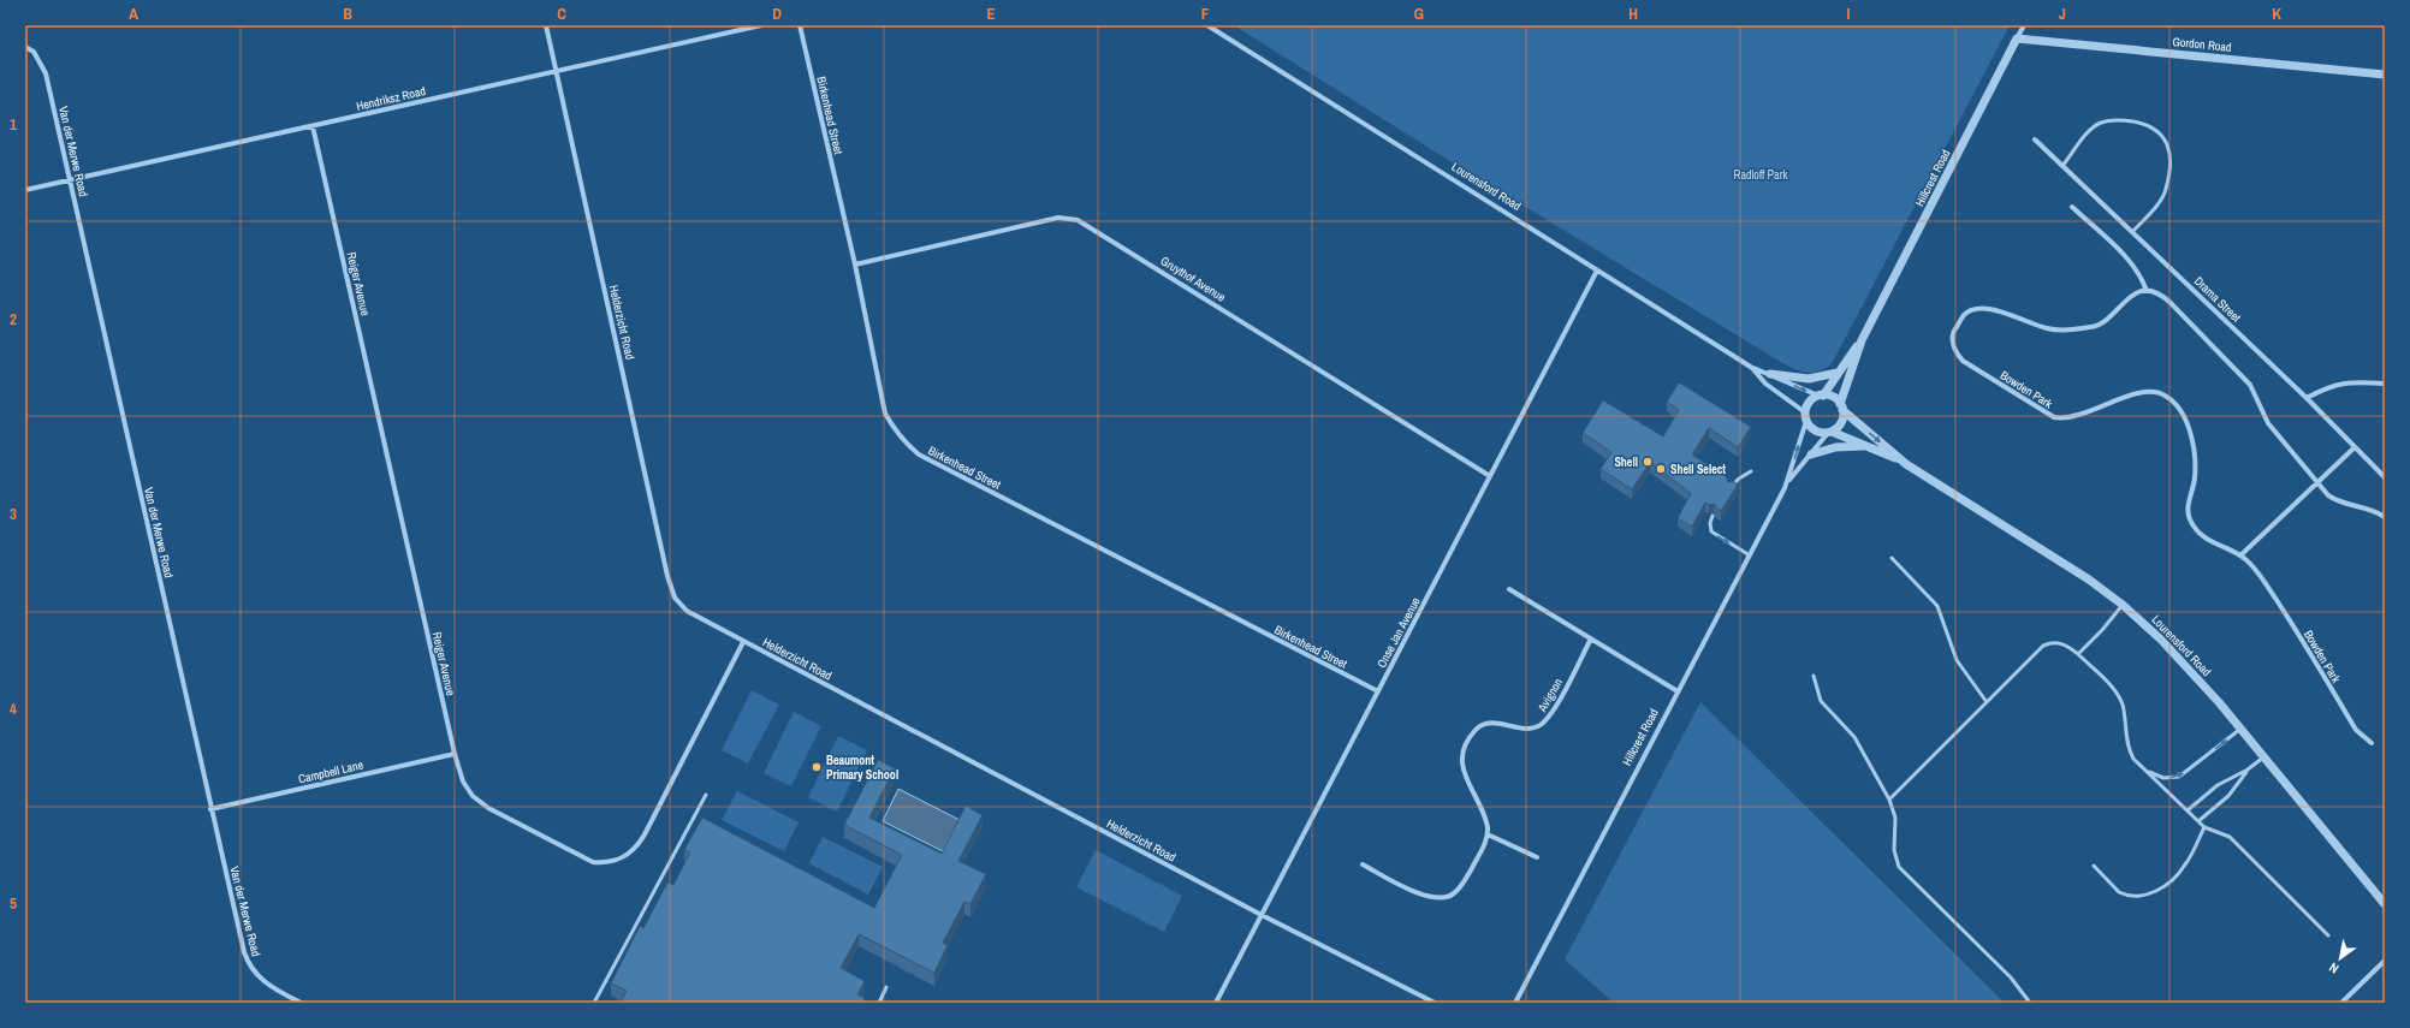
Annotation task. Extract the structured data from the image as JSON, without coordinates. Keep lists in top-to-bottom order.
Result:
{
  "streets": {
    "street": [
      "Gordon Road",
      "Hendriksz Road",
      "Birkenhead Street",
      "Van der Merwe Road",
      "Hillcrest Road",
      "Lourensford Road",
      "Gruythof Avenue",
      "Reiger Avenue",
      "Drama Street",
      "Helderzicht Road",
      "Bowden Park",
      "Onse Jan Avenue",
      "Avignon",
      "Campbell Lane"
    ]
  },
  "crossings": [
    ["Gordon Road", "Hillcrest Road"],
    ["Hendriksz Road", "Van der Merwe Road"],
    ["Hendriksz Road", "Reiger Avenue"],
    ["Hendriksz Road", "Helderzicht Road"],
    ["Birkenhead Street", "Gruythof Avenue"],
    ["Birkenhead Street", "Onse Jan Avenue"],
    ["Van der Merwe Road", "Campbell Lane"],
    ["Hillcrest Road", "Lourensford Road"],
    ["Lourensford Road", "Onse Jan Avenue"],
    ["Gruythof Avenue", "Onse Jan Avenue"],
    ["Reiger Avenue", "Helderzicht Road"],
    ["Reiger Avenue", "Campbell Lane"],
    ["Helderzicht Road", "Onse Jan Avenue"]
  ],
  "parks": ["Radloff Park"],
  "places": ["Shell", "Shell Select", "Beaumont Primary School"],
  "north": "bottom left",
  "grid": {
    "columns": [
      "A",
      "B",
      "C",
      "D",
      "E",
      "F",
      "G",
      "H",
      "I",
      "J",
      "K"
    ],
    "rows": [
      "1",
      "2",
      "3",
      "4",
      "5"
    ]
  }
}
